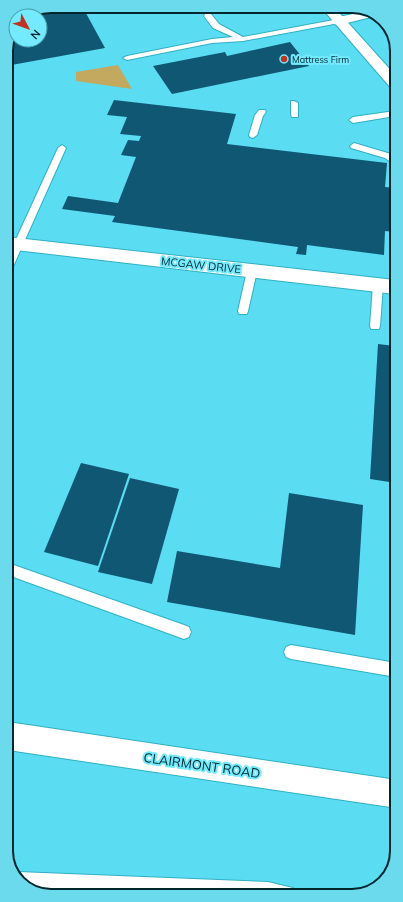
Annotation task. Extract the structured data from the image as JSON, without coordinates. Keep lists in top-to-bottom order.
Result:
{
  "streets": {
    "main road": ["MCGAW DRIVE", "CLAIRMONT ROAD"]
  },
  "places": ["Mattress Firm"],
  "north": "bottom right"
}
